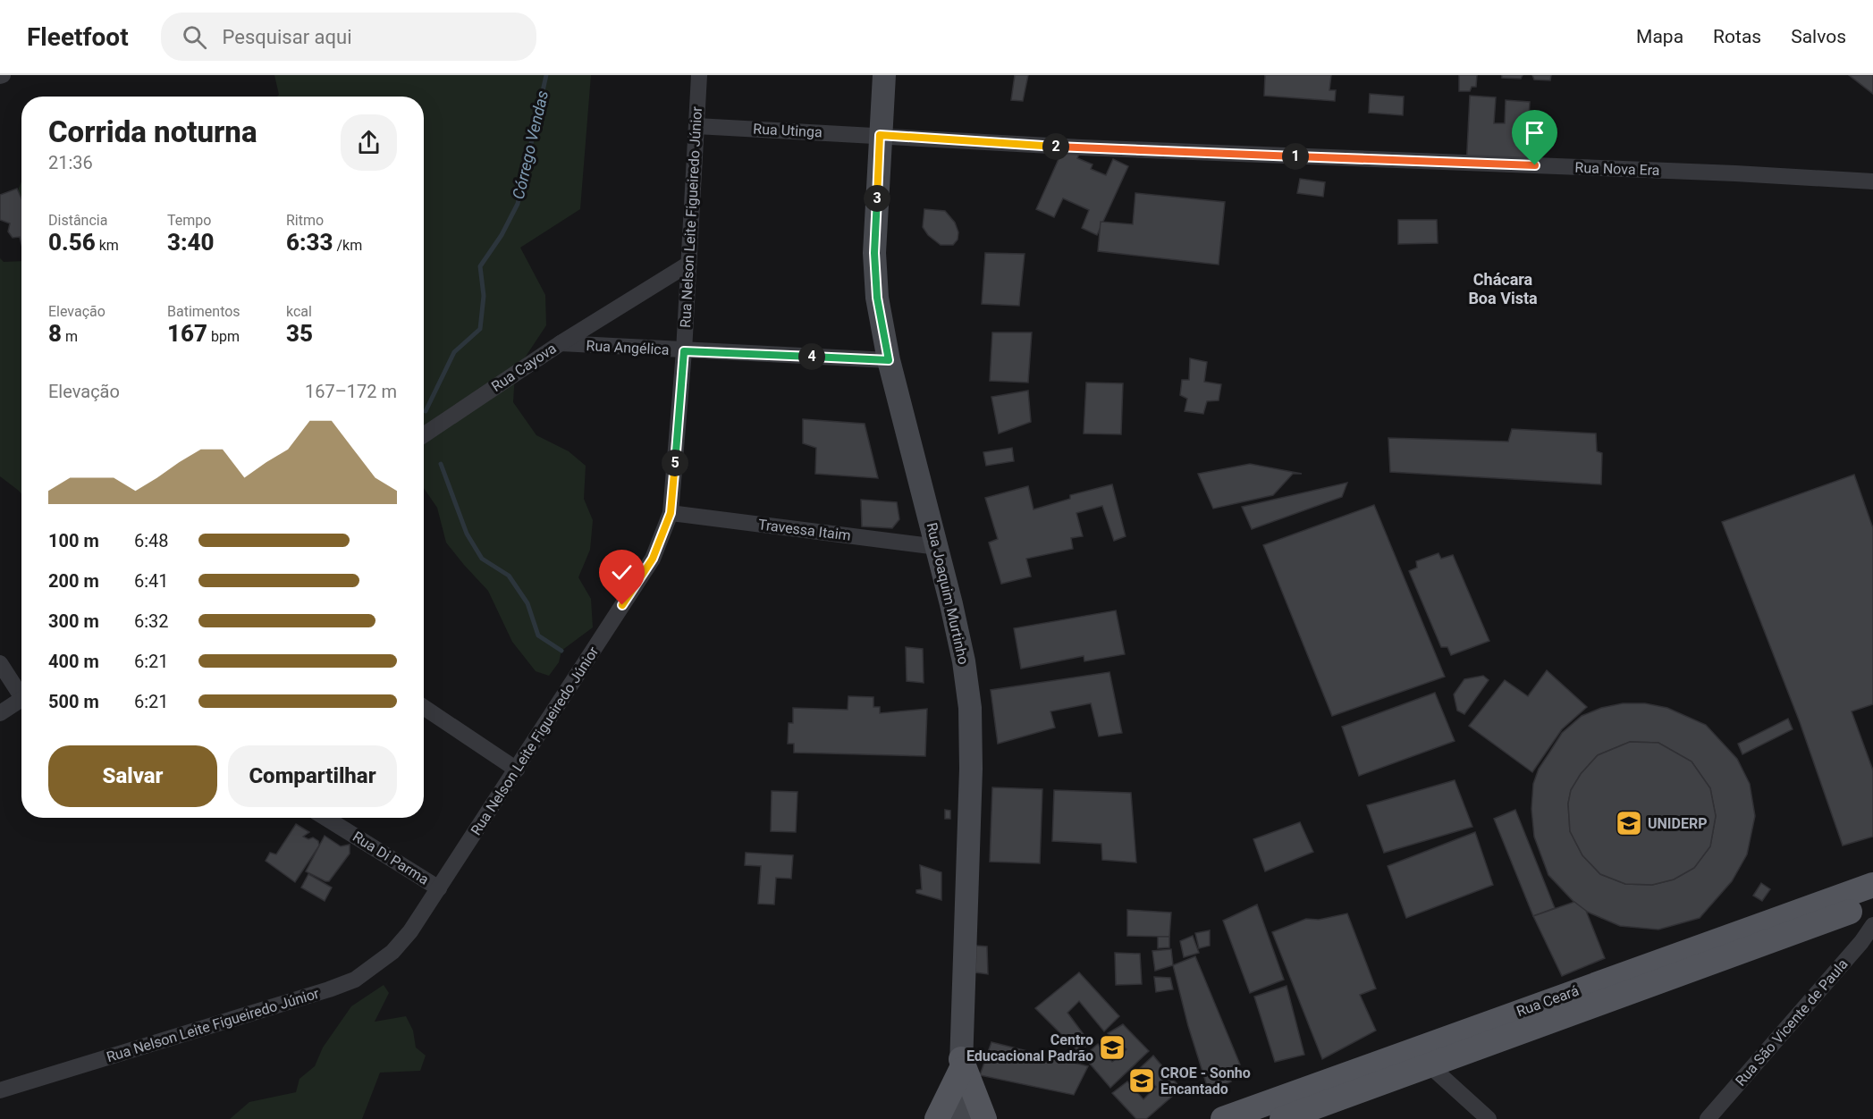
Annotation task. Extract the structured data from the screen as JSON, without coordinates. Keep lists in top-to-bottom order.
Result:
{
  "streets": {
    "main road": ["Rua Joaquim Murtinho", "Rua Ceará"],
    "street": [
      "Rua Utinga",
      "Rua Nova Era",
      "Rua Nelson Leite Figueiredo Júnior",
      "Rua Angélica",
      "Rua Cayova",
      "Travessa Itaim",
      "Rua Di Parma",
      "Rua São Vicente de Paula"
    ]
  },
  "crossings": [
    ["Rua Utinga", "Rua Nova Era"],
    ["Rua Utinga", "Rua Nelson Leite Figueiredo Júnior"],
    ["Rua Utinga", "Rua Joaquim Murtinho"],
    ["Rua Nova Era", "Rua Joaquim Murtinho"],
    ["Rua Nelson Leite Figueiredo Júnior", "Rua Angélica"],
    ["Rua Nelson Leite Figueiredo Júnior", "Rua Cayova"],
    ["Rua Nelson Leite Figueiredo Júnior", "Travessa Itaim"],
    ["Rua Nelson Leite Figueiredo Júnior", "Rua Di Parma"],
    ["Rua Angélica", "Rua Cayova"],
    ["Rua Angélica", "Rua Joaquim Murtinho"],
    ["Travessa Itaim", "Rua Joaquim Murtinho"]
  ],
  "districts": ["Chácara Boa Vista"],
  "water": ["Córrego Vendas"],
  "places": {
    "school or university": ["UNIDERP", "Centro Educacional Padrão", "CROE - Sonho Encantado"]
  },
  "page": {
    "header": "Fleetfoot",
    "search": "Pesquisar aqui",
    "nav": ["Mapa", "Rotas", "Salvos"],
    "heading": ["Corrida noturna", "21:36"],
    "pins": [
      "2",
      "1",
      "3",
      "4",
      "5"
    ],
    "stats": [
      ["Distância", "0.56 km"],
      ["Tempo", "3:40"],
      ["Ritmo", "6:33 /km"],
      ["Elevação", "8 m"],
      ["Batimentos", "167 bpm"],
      ["kcal", "35"]
    ],
    "chart": ["Elevação", "167–172 m"],
    "list": [
      {
        "name": "100 m",
        "note": "6:48"
      },
      {
        "name": "200 m",
        "note": "6:41"
      },
      {
        "name": "300 m",
        "note": "6:32"
      },
      {
        "name": "400 m",
        "note": "6:21"
      },
      {
        "name": "500 m",
        "note": "6:21"
      }
    ],
    "buttons": ["Salvar", "Compartilhar"]
  }
}
